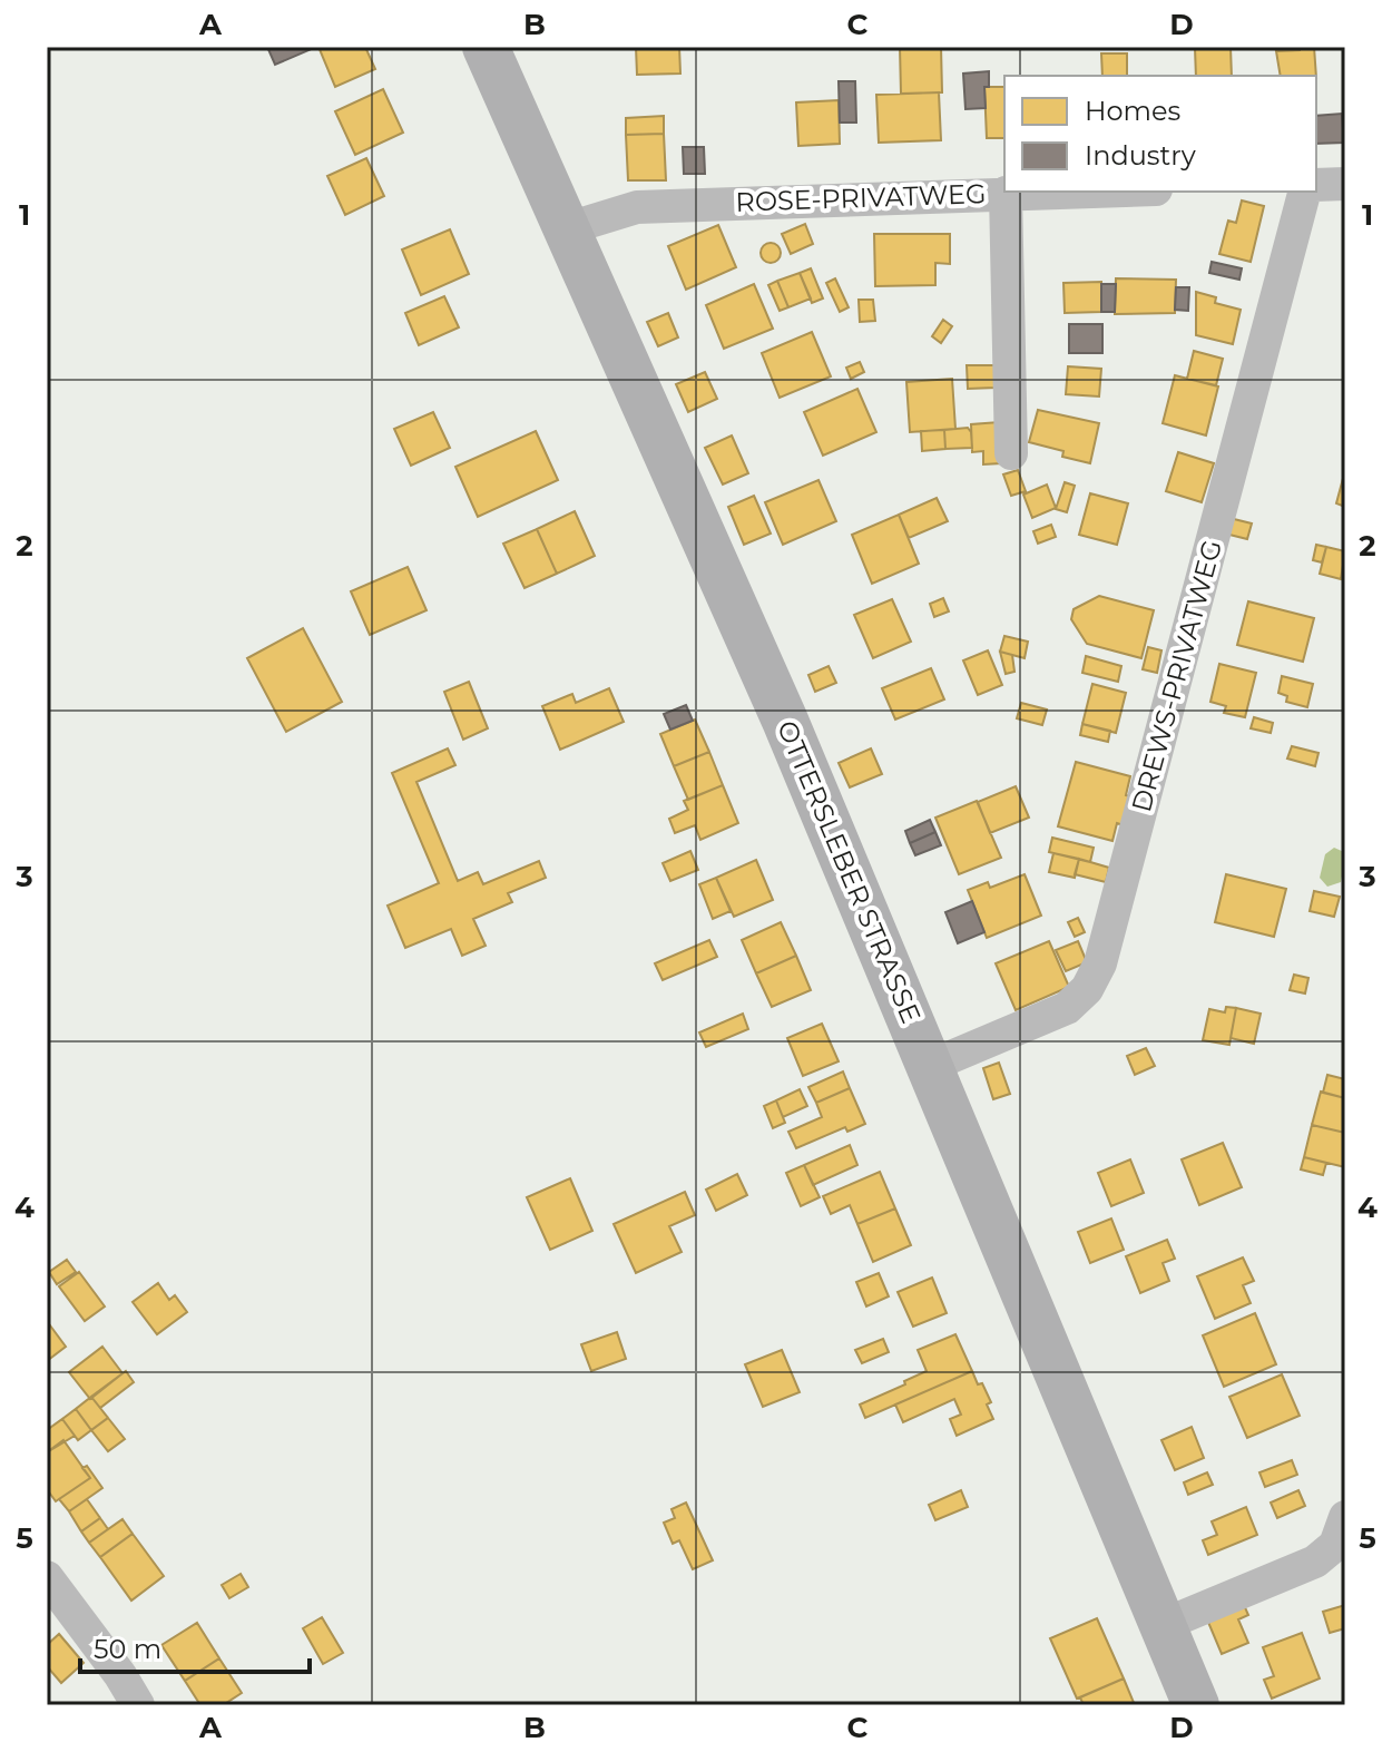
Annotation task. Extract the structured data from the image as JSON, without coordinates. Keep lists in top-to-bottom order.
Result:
{
  "streets": {
    "main road": ["OTTERSLEBER STRASSE"],
    "street": ["ROSE-PRIVATWEG", "DREWS-PRIVATWEG"]
  },
  "crossings": [
    ["ROSE-PRIVATWEG", "OTTERSLEBER STRASSE"],
    ["DREWS-PRIVATWEG", "OTTERSLEBER STRASSE"]
  ],
  "legend": ["Homes", "Industry"],
  "scale_bar": "50 m",
  "grid": {
    "columns": [
      "A",
      "B",
      "C",
      "D"
    ],
    "rows": [
      "1",
      "2",
      "3",
      "4",
      "5"
    ]
  }
}
